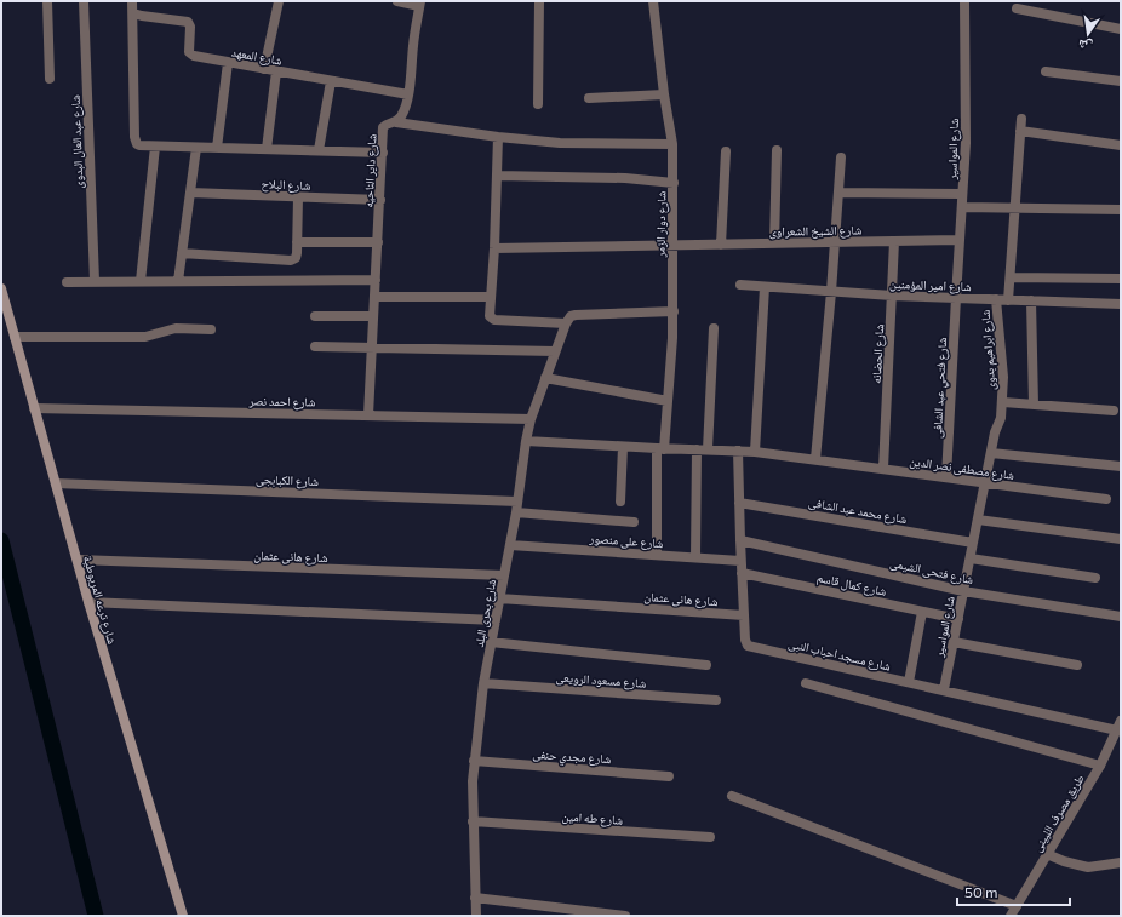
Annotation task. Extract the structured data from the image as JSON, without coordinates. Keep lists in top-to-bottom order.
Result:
{
  "streets": {
    "main road": ["شارع ترعه المريوطية"],
    "street": [
      "شارع المعهد",
      "شارع عبد العال البدوى",
      "شارع المواسير",
      "شارع داير الناحيه",
      "شارع البلاح",
      "شارع دوار الزمر",
      "شارع الشيخ الشعراوى",
      "شارع امير المؤمنين",
      "شارع ابراهيم بدوى",
      "شارع الحضانه",
      "شارع فتحي عبد الشافى",
      "شارع احمد نصر",
      "شارع مصطفى نصر الدين",
      "شارع الكبابجى",
      "شارع محمد عبد الشافى",
      "شارع على منصور",
      "شارع هانى عثمان",
      "شارع فتحى الشيمى",
      "شارع كمال قاسم",
      "شارع بحرى البلد",
      "شارع مسجد احباب النبى",
      "شارع مسعود الرويعى",
      "شارع مجدي حنفى",
      "طريق مصرف اللبينى",
      "شارع طه امين"
    ]
  },
  "crossings": [
    ["شارع المعهد", "شارع داير الناحيه"],
    ["شارع المواسير", "شارع الشيخ الشعراوى"],
    ["شارع المواسير", "شارع امير المؤمنين"],
    ["شارع المواسير", "شارع ابراهيم بدوى"],
    ["شارع المواسير", "شارع فتحي عبد الشافى"],
    ["شارع المواسير", "شارع مصطفى نصر الدين"],
    ["شارع المواسير", "شارع محمد عبد الشافى"],
    ["شارع المواسير", "شارع فتحى الشيمى"],
    ["شارع المواسير", "شارع كمال قاسم"],
    ["شارع المواسير", "شارع مسجد احباب النبى"],
    ["شارع داير الناحيه", "شارع البلاح"],
    ["شارع داير الناحيه", "شارع احمد نصر"],
    ["شارع دوار الزمر", "شارع الشيخ الشعراوى"],
    ["شارع دوار الزمر", "شارع مصطفى نصر الدين"],
    ["شارع دوار الزمر", "شارع على منصور"],
    ["شارع الشيخ الشعراوى", "شارع الحضانه"],
    ["شارع امير المؤمنين", "شارع ابراهيم بدوى"],
    ["شارع امير المؤمنين", "شارع الحضانه"],
    ["شارع امير المؤمنين", "شارع فتحي عبد الشافى"],
    ["شارع ابراهيم بدوى", "شارع مصطفى نصر الدين"],
    ["شارع الحضانه", "شارع مصطفى نصر الدين"],
    ["شارع فتحي عبد الشافى", "شارع مصطفى نصر الدين"],
    ["شارع احمد نصر", "شارع ترعه المريوطية"],
    ["شارع احمد نصر", "شارع بحرى البلد"],
    ["شارع مصطفى نصر الدين", "شارع بحرى البلد"],
    ["شارع مصطفى نصر الدين", "شارع مسجد احباب النبى"],
    ["شارع الكبابجى", "شارع ترعه المريوطية"],
    ["شارع الكبابجى", "شارع بحرى البلد"],
    ["شارع محمد عبد الشافى", "شارع مسجد احباب النبى"],
    ["شارع على منصور", "شارع بحرى البلد"],
    ["شارع على منصور", "شارع مسجد احباب النبى"],
    ["شارع هانى عثمان", "شارع ترعه المريوطية"],
    ["شارع هانى عثمان", "شارع بحرى البلد"],
    ["شارع هانى عثمان", "شارع مسجد احباب النبى"],
    ["شارع فتحى الشيمى", "شارع مسجد احباب النبى"],
    ["شارع كمال قاسم", "شارع مسجد احباب النبى"],
    ["شارع بحرى البلد", "شارع مسعود الرويعى"],
    ["شارع بحرى البلد", "شارع مجدي حنفى"],
    ["شارع بحرى البلد", "شارع طه امين"],
    ["شارع مسجد احباب النبى", "طريق مصرف اللبينى"]
  ],
  "scale_bar": "50 m",
  "north": "bottom"
}
